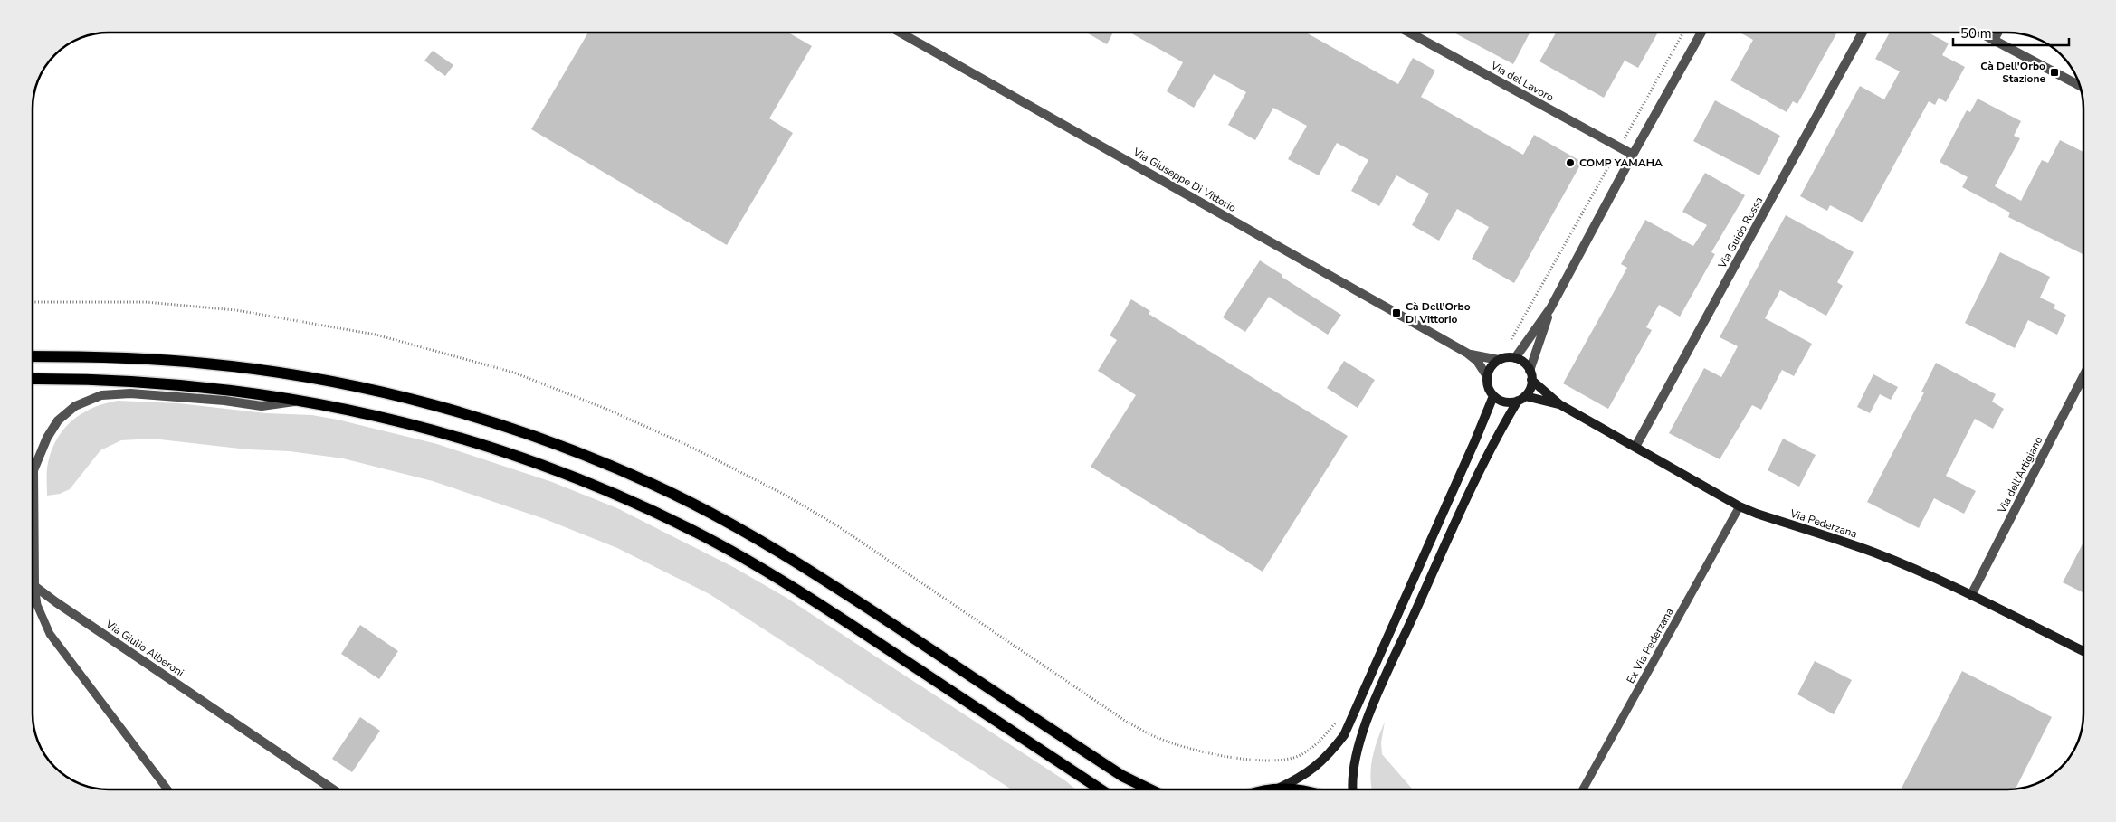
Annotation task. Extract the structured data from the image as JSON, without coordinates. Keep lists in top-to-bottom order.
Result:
{
  "streets": {
    "main road": ["Via Pederzana"],
    "street": [
      "Via del Lavoro",
      "Via Giuseppe Di Vittorio",
      "Via Guido Rossa",
      "Via dell'Artigiano",
      "Via Giulio Alberoni"
    ],
    "lane": ["Ex Via Pederzana"]
  },
  "crossings": [
    ["Via Giuseppe Di Vittorio", "Via Pederzana"],
    ["Via Guido Rossa", "Via Pederzana"],
    ["Via dell'Artigiano", "Via Pederzana"],
    ["Via Pederzana", "Ex Via Pederzana"]
  ],
  "places": {
    "transit": ["Cà Dell'Orbo Stazione", "Cà Dell'Orbo Di Vittorio"],
    "other": ["COMP YAMAHA"]
  },
  "scale_bar": "50 m"
}
